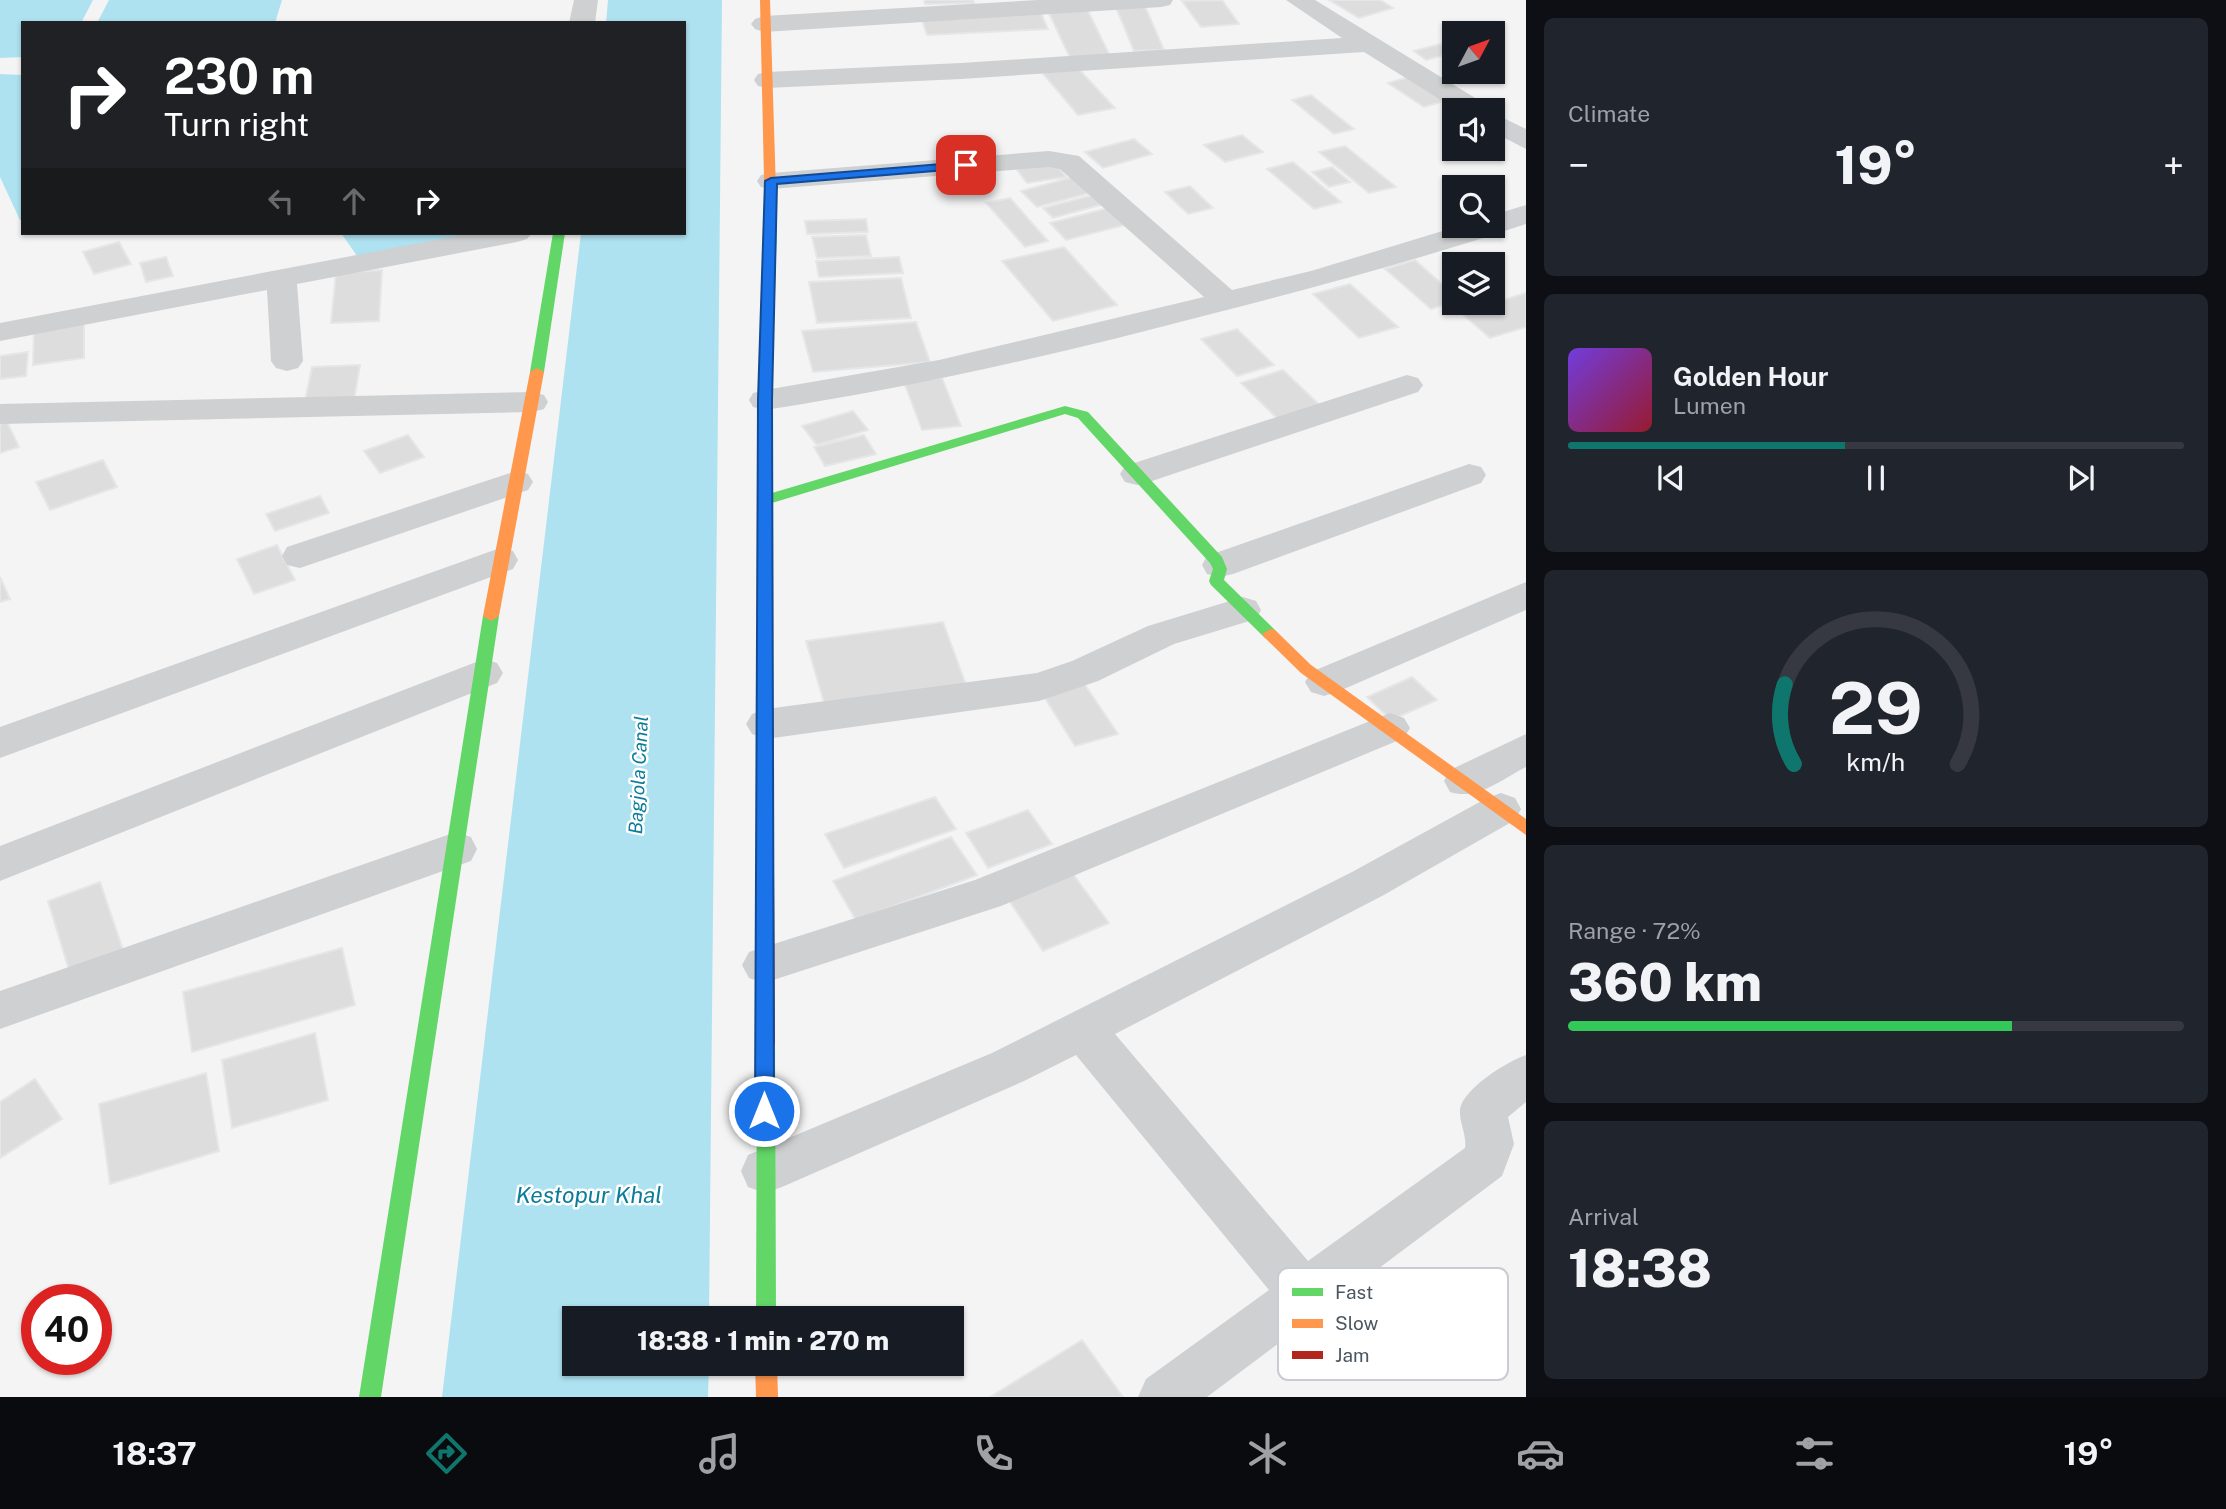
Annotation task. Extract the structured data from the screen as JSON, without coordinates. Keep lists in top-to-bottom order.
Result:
{
  "water": ["Bagjola Canal", "Kestopur Khal"],
  "legend": ["Fast", "Slow", "Jam"],
  "north": "top right",
  "page": {
    "tile": [
      "Climate",
      ["Range · 72%", "360 km"],
      ["Arrival", "18:38"]
    ],
    "turn": ["230 m", "Turn right"],
    "heat": ["−", "19°", "+"],
    "song": ["Golden Hour", "Lumen"],
    "limit": "40",
    "trip": "18:38 · 1 min · 270 m",
    "tabs": ["18:37", "19°"],
    "gauge": ["29", "km/h"]
  }
}
